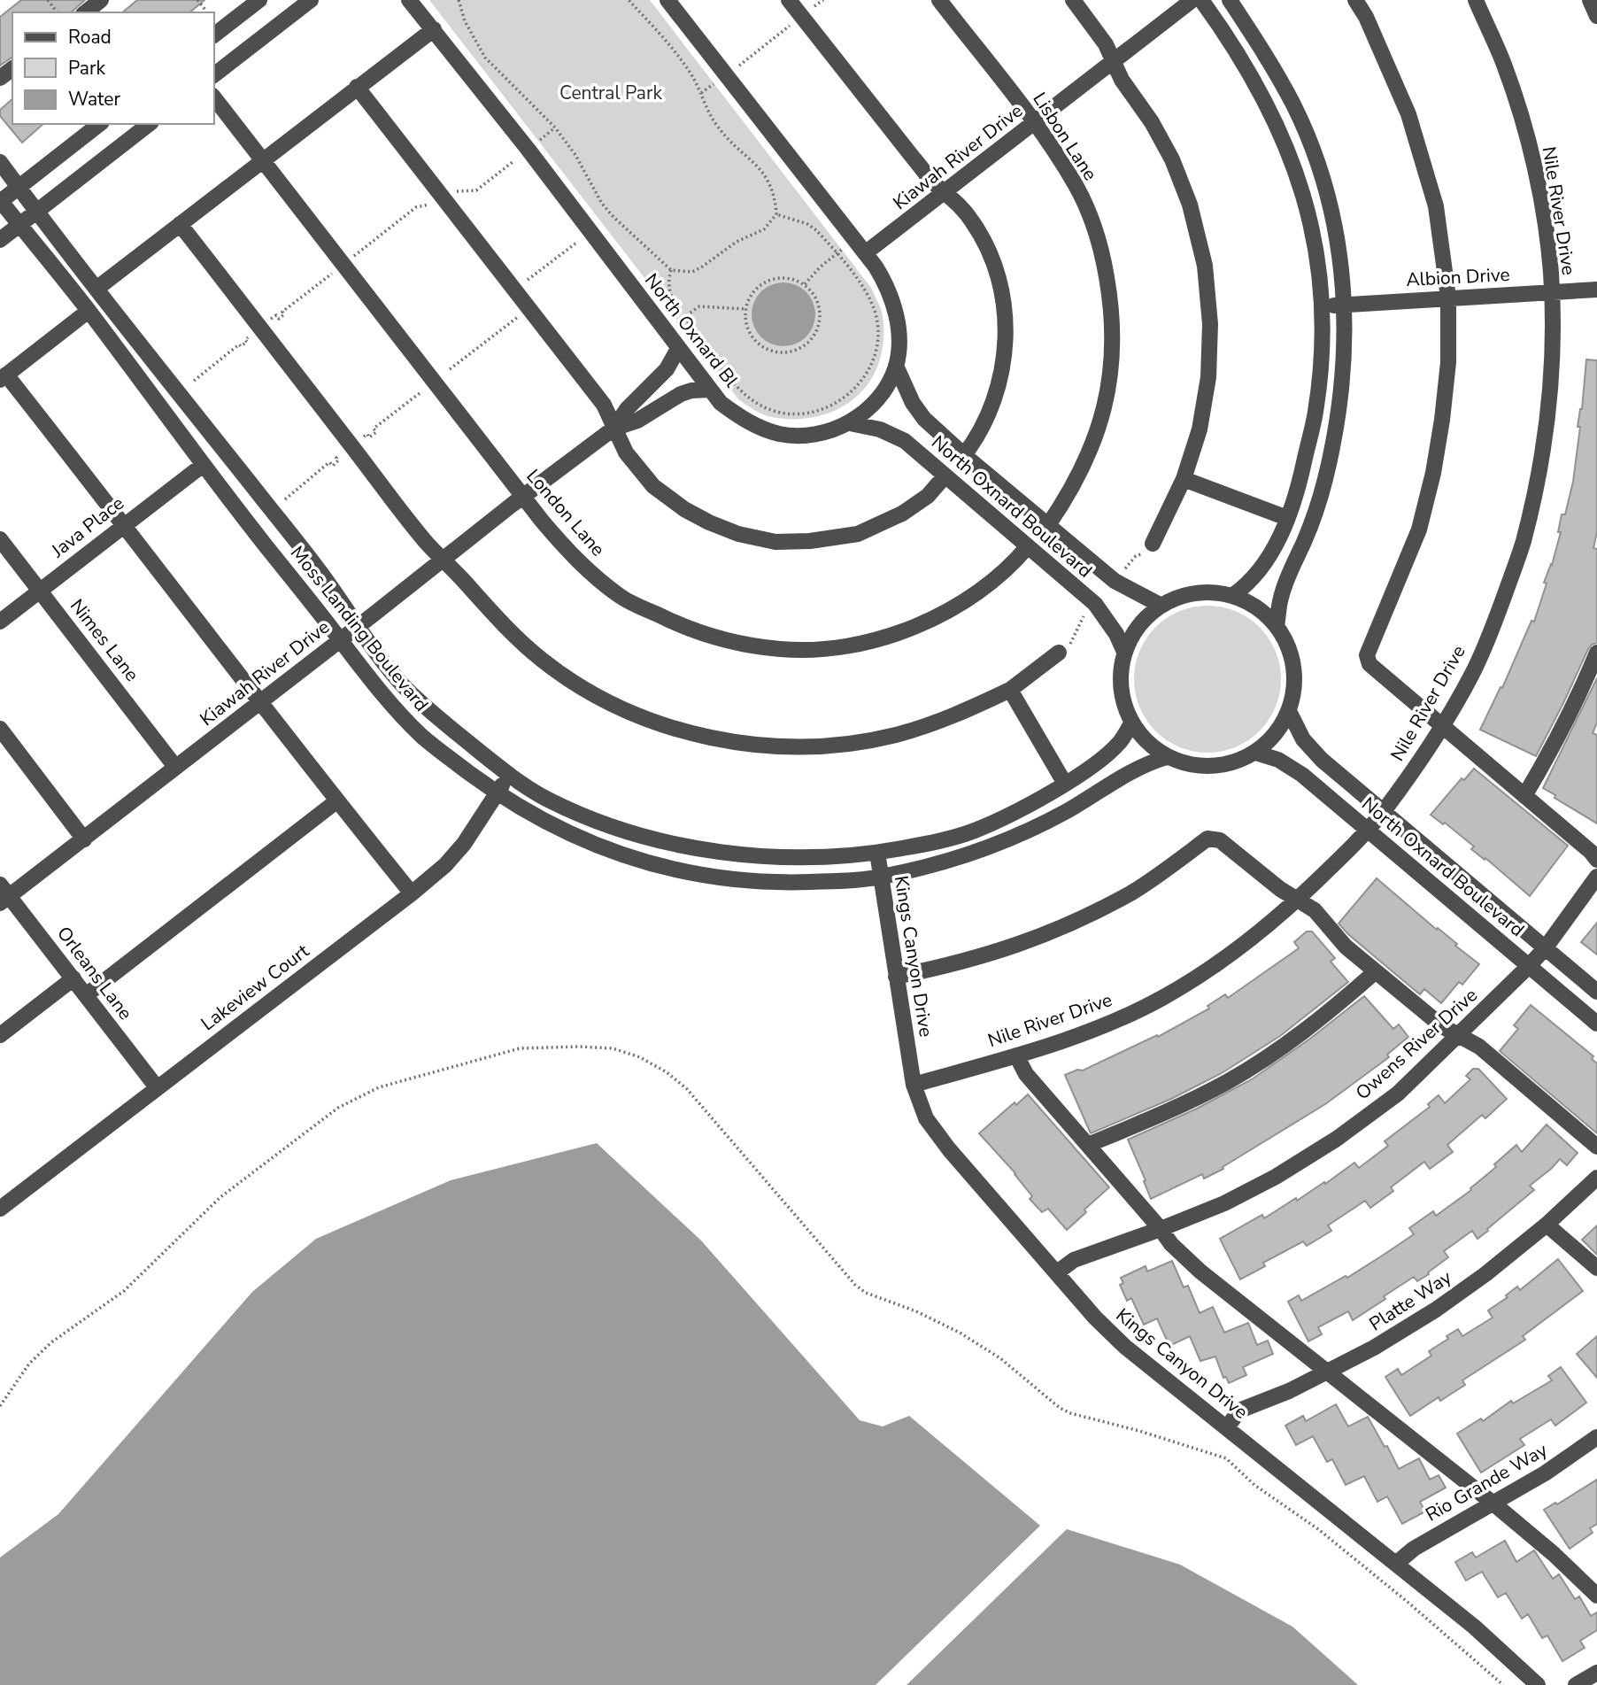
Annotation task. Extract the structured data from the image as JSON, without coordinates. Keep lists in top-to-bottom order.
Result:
{
  "streets": {
    "street": [
      "Lisbon Lane",
      "Kiawah River Drive",
      "Nile River Drive",
      "Albion Drive",
      "North Oxnard Bl",
      "North Oxnard Boulevard",
      "London Lane",
      "Java Place",
      "Moss Landing Boulevard",
      "Nimes Lane",
      "Kings Canyon Drive",
      "Orleans Lane",
      "Lakeview Court",
      "Owens River Drive",
      "Platte Way",
      "Rio Grande Way"
    ]
  },
  "crossings": [
    ["Lisbon Lane", "Kiawah River Drive"],
    ["Lisbon Lane", "North Oxnard Boulevard"],
    ["Kiawah River Drive", "North Oxnard Bl"],
    ["Kiawah River Drive", "London Lane"],
    ["Kiawah River Drive", "Moss Landing Boulevard"],
    ["Kiawah River Drive", "Nimes Lane"],
    ["Kiawah River Drive", "Orleans Lane"],
    ["Nile River Drive", "Albion Drive"],
    ["Nile River Drive", "North Oxnard Boulevard"],
    ["Nile River Drive", "Kings Canyon Drive"],
    ["North Oxnard Bl", "North Oxnard Boulevard"],
    ["North Oxnard Boulevard", "London Lane"],
    ["North Oxnard Boulevard", "Moss Landing Boulevard"],
    ["North Oxnard Boulevard", "Owens River Drive"],
    ["Java Place", "Moss Landing Boulevard"],
    ["Java Place", "Nimes Lane"],
    ["Moss Landing Boulevard", "Kings Canyon Drive"],
    ["Moss Landing Boulevard", "Lakeview Court"],
    ["Kings Canyon Drive", "Owens River Drive"],
    ["Kings Canyon Drive", "Platte Way"],
    ["Kings Canyon Drive", "Rio Grande Way"],
    ["Orleans Lane", "Lakeview Court"]
  ],
  "parks": ["Central Park"],
  "legend": ["Road", "Park", "Water"]
}
